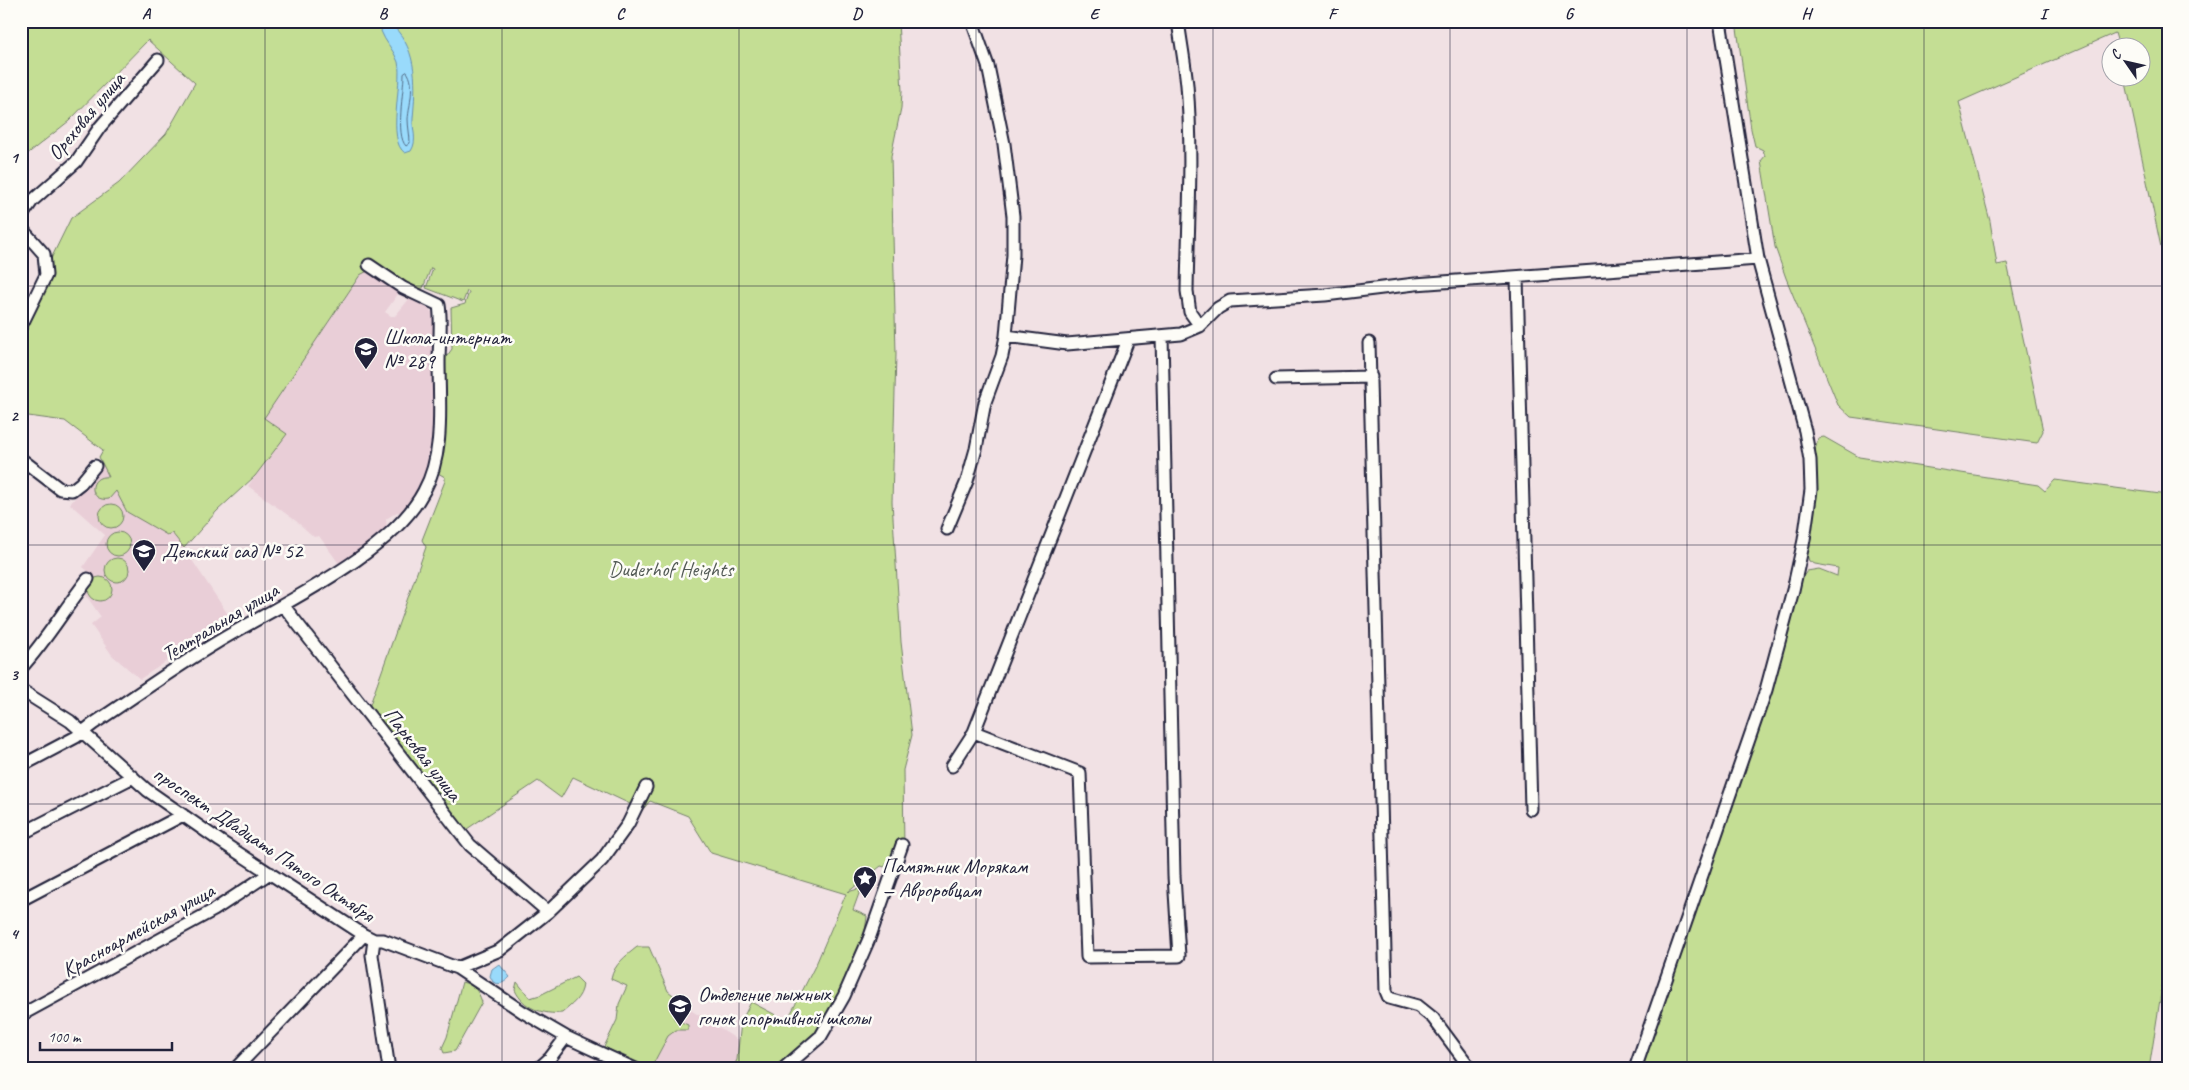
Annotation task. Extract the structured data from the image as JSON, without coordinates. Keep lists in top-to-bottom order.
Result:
{
  "streets": {
    "street": [
      "Ореховая улица",
      "Театральная улица",
      "Парковая улица",
      "проспект Двадцать Пятого Октября",
      "Красноармейская улица"
    ]
  },
  "crossings": [
    ["Театральная улица", "Парковая улица"],
    ["Театральная улица", "проспект Двадцать Пятого Октября"],
    ["проспект Двадцать Пятого Октября", "Красноармейская улица"]
  ],
  "parks": ["Duderhof Heights"],
  "places": {
    "school or university": ["Школа-интернат № 289", "Детский сад № 52", "Отделение лыжных гонок спортивной школы"],
    "place": ["Памятник Морякам — Авроровцам"]
  },
  "scale_bar": "100 m",
  "north": "top left",
  "grid": {
    "columns": [
      "A",
      "B",
      "C",
      "D",
      "E",
      "F",
      "G",
      "H",
      "I"
    ],
    "rows": [
      "1",
      "2",
      "3",
      "4"
    ]
  }
}
